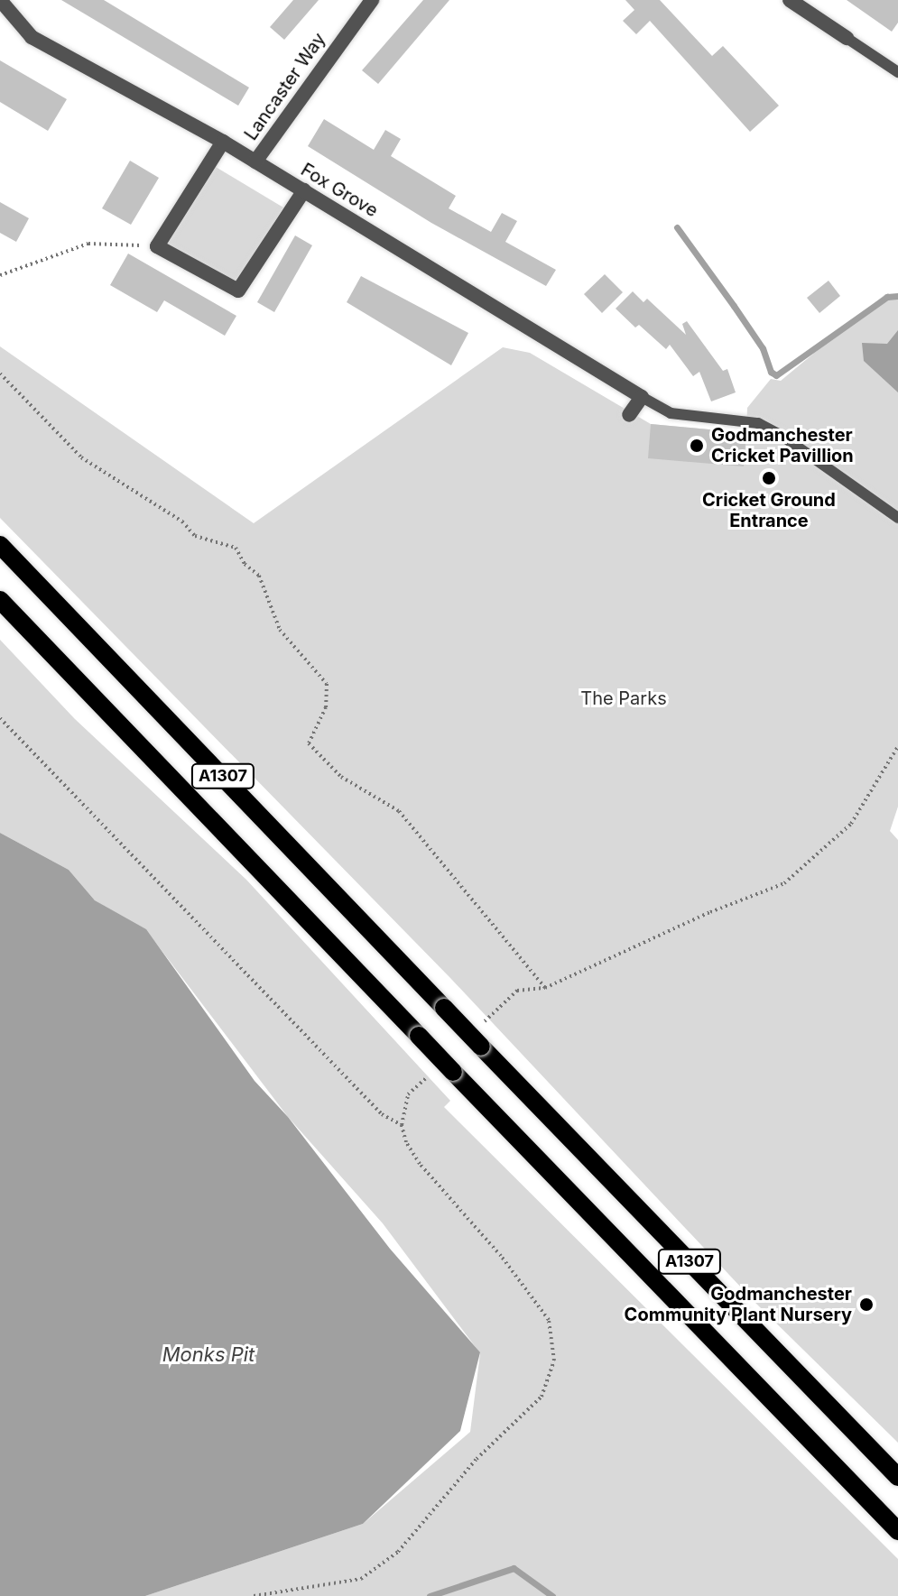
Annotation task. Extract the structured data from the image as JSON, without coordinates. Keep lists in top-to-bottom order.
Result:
{
  "streets": {
    "main road": ["A1307"],
    "street": ["Lancaster Way", "Fox Grove"]
  },
  "crossings": [
    ["Lancaster Way", "Fox Grove"]
  ],
  "water": ["Monks Pit"],
  "parks": ["The Parks"],
  "places": ["Godmanchester Cricket Pavillion", "Cricket Ground Entrance", "Godmanchester Community Plant Nursery"]
}
